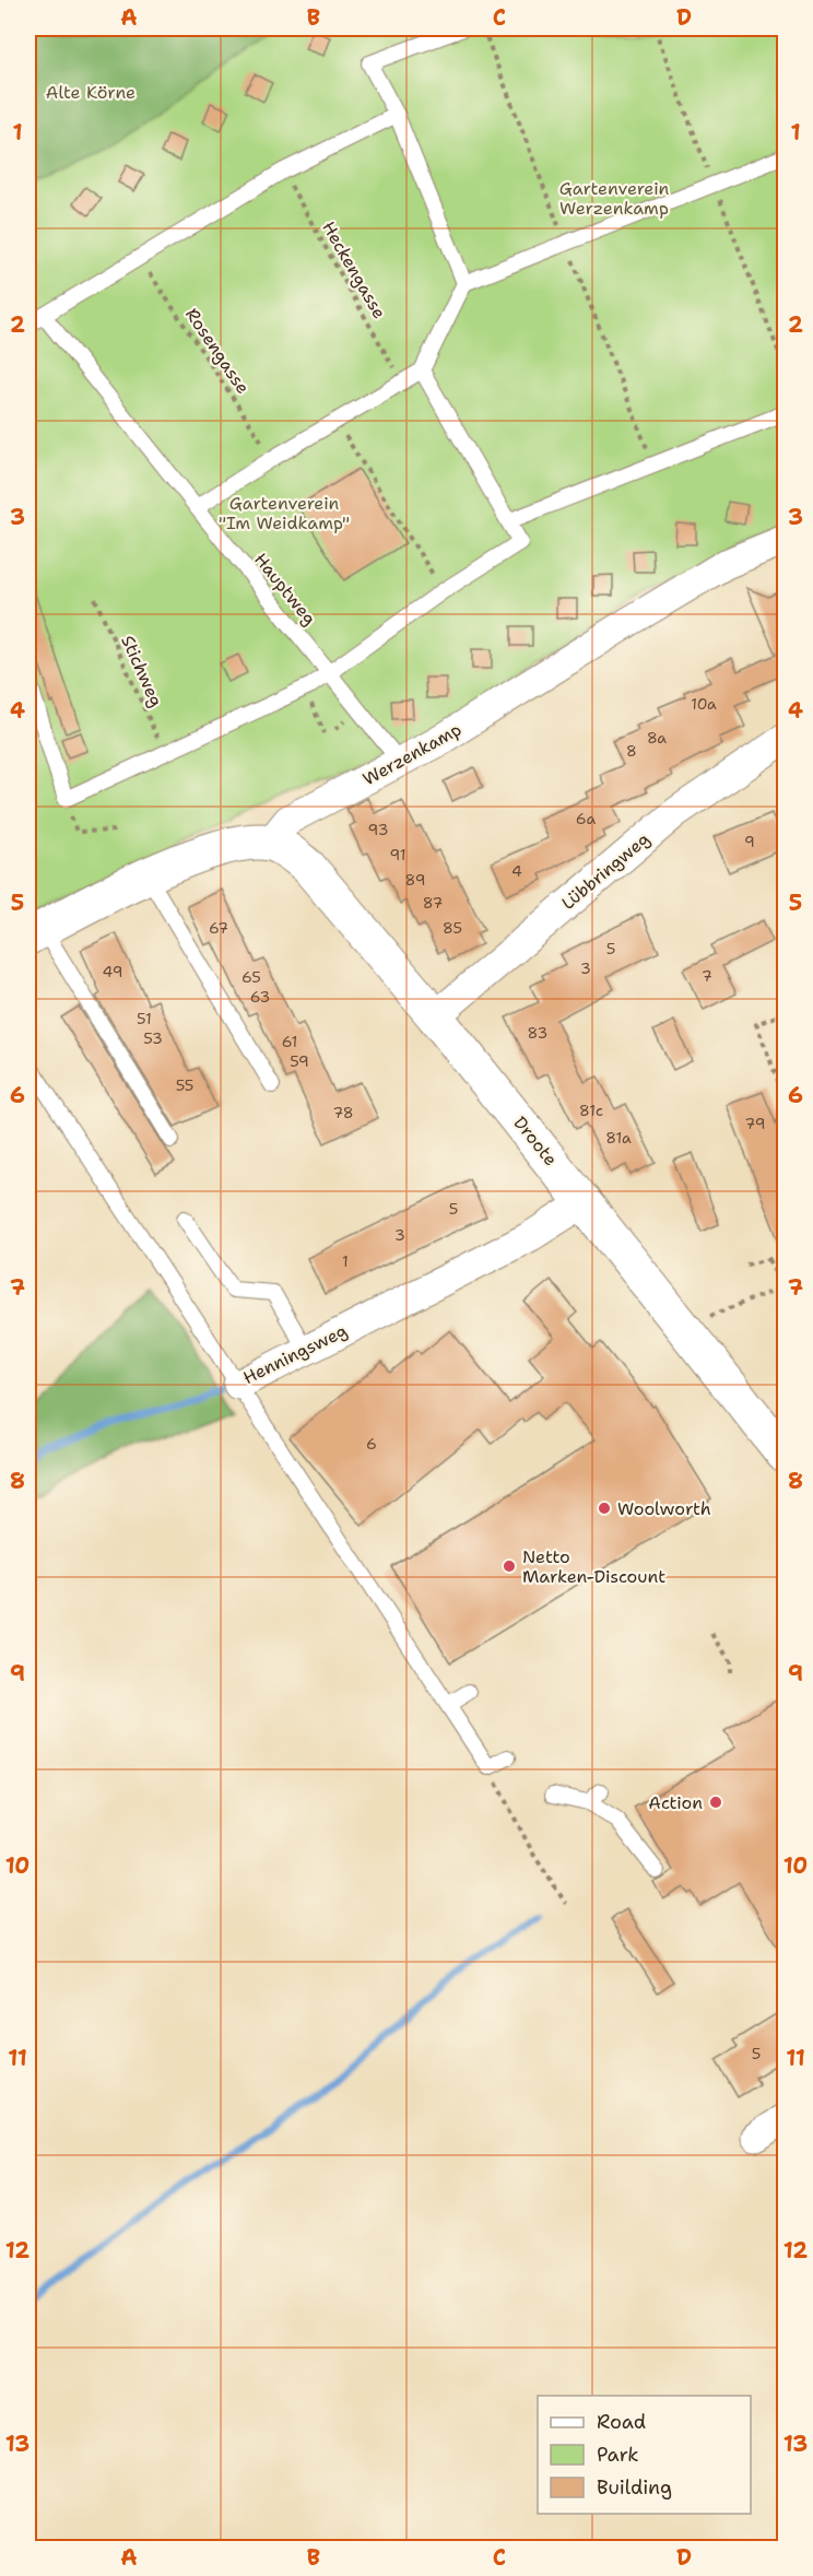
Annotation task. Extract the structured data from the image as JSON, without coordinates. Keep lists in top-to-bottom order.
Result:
{
  "streets": {
    "street": [
      "Werzenkamp",
      "Lübbringweg",
      "Droote",
      "Henningsweg"
    ],
    "lane": ["Hauptweg"],
    "path": ["Heckengasse", "Rosengasse", "Stichweg"]
  },
  "crossings": [
    ["Hauptweg", "Werzenkamp"],
    ["Werzenkamp", "Droote"],
    ["Lübbringweg", "Droote"],
    ["Droote", "Henningsweg"]
  ],
  "parks": ["Alte Körne", "Gartenverein Werzenkamp", "Gartenverein \"Im Weidkamp\""],
  "places": ["Woolworth", "Netto Marken-Discount", "Action"],
  "house_numbers": [
    "10a",
    "8a",
    "8",
    "6a",
    "93",
    "9",
    "91",
    "4",
    "89",
    "87",
    "67",
    "85",
    "5",
    "3",
    "49",
    "7",
    "65",
    "63",
    "51",
    "83",
    "53",
    "61",
    "59",
    "55",
    "81c",
    "78",
    "79",
    "81a",
    "5",
    "3",
    "1",
    "6",
    "5"
  ],
  "legend": ["Road", "Park", "Building"],
  "grid": {
    "columns": [
      "A",
      "B",
      "C",
      "D"
    ],
    "rows": [
      "1",
      "2",
      "3",
      "4",
      "5",
      "6",
      "7",
      "8",
      "9",
      "10",
      "11",
      "12",
      "13"
    ]
  }
}
